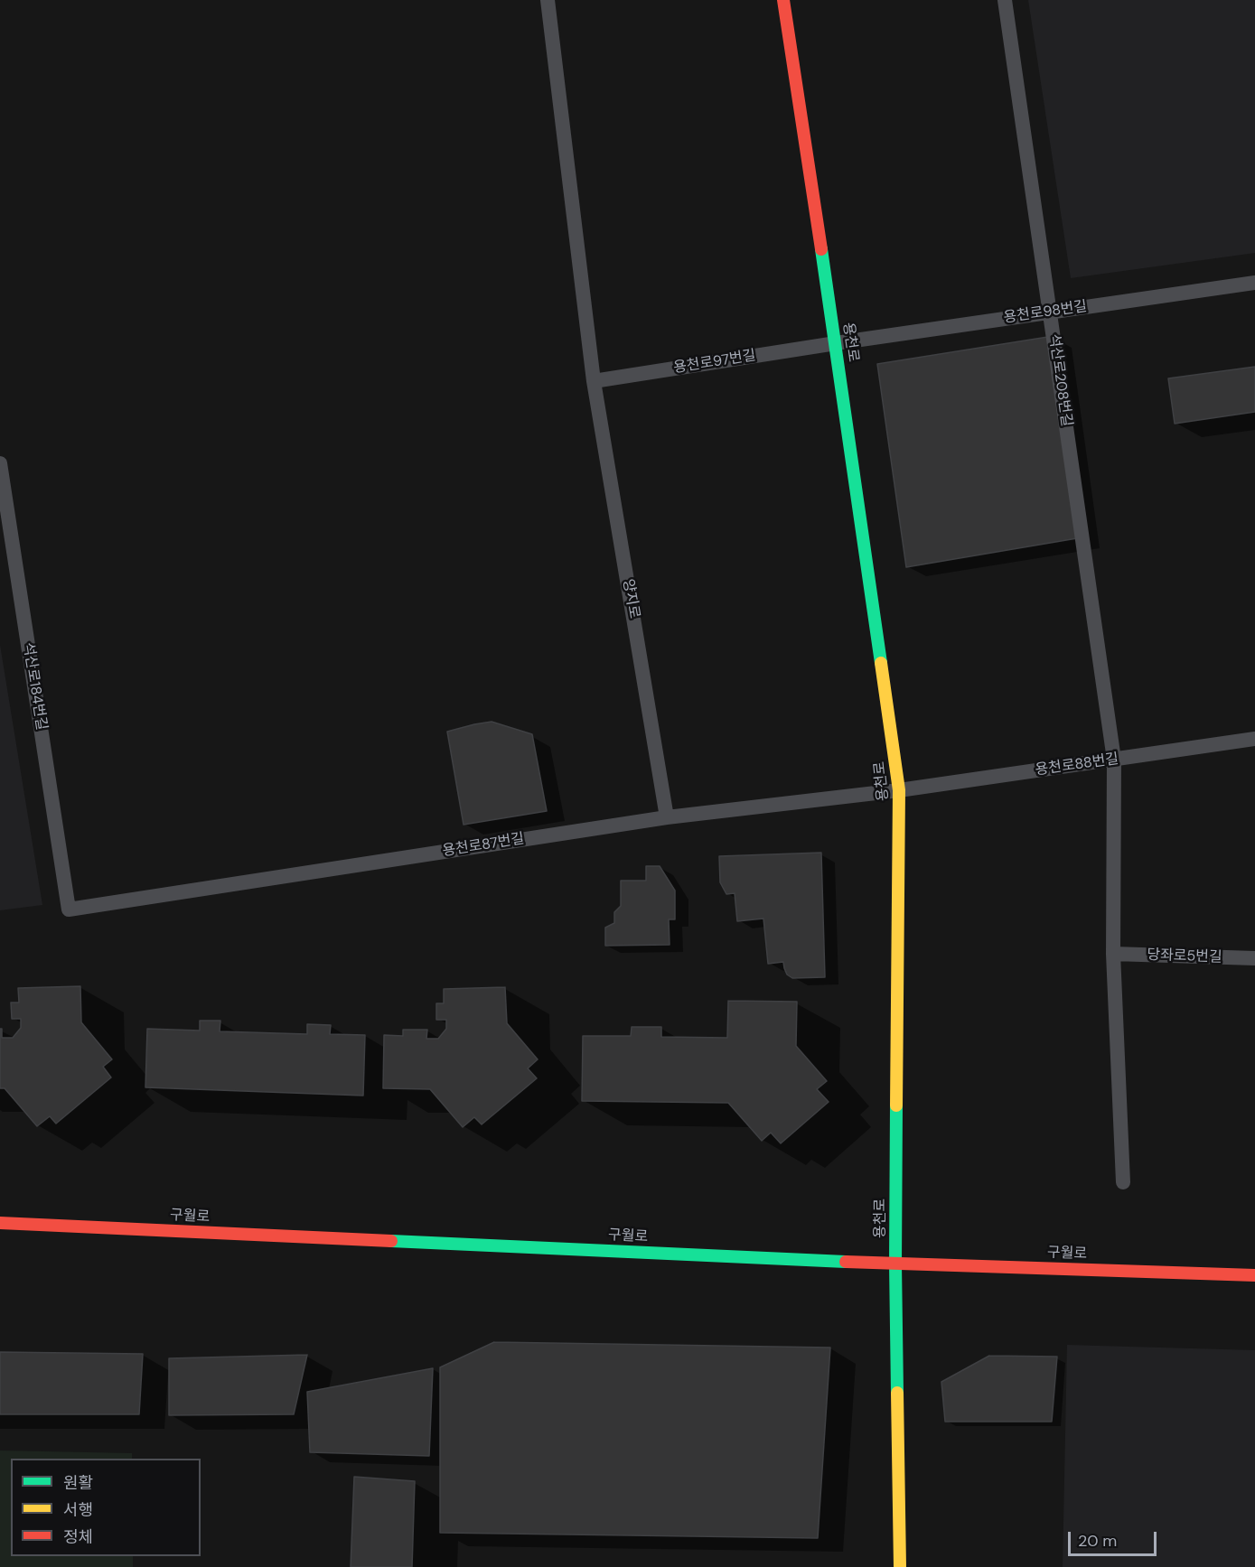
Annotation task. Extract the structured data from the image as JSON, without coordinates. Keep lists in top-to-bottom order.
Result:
{
  "streets": {
    "street": ["용천로", "구월로"],
    "lane": [
      "용천로98번길",
      "용천로97번길",
      "석산로208번길",
      "양지로",
      "석산로184번길",
      "용천로88번길",
      "용천로87번길",
      "당좌로5번길"
    ]
  },
  "crossings": [
    ["용천로98번길", "용천로"],
    ["용천로98번길", "용천로97번길"],
    ["용천로98번길", "석산로208번길"],
    ["용천로", "용천로97번길"],
    ["용천로", "용천로88번길"],
    ["용천로", "용천로87번길"],
    ["용천로", "구월로"],
    ["용천로97번길", "양지로"],
    ["석산로208번길", "용천로88번길"],
    ["석산로208번길", "당좌로5번길"],
    ["양지로", "용천로87번길"],
    ["석산로184번길", "용천로87번길"],
    ["용천로88번길", "용천로87번길"]
  ],
  "legend": ["원활", "서행", "정체"],
  "scale_bar": "20 m"
}
